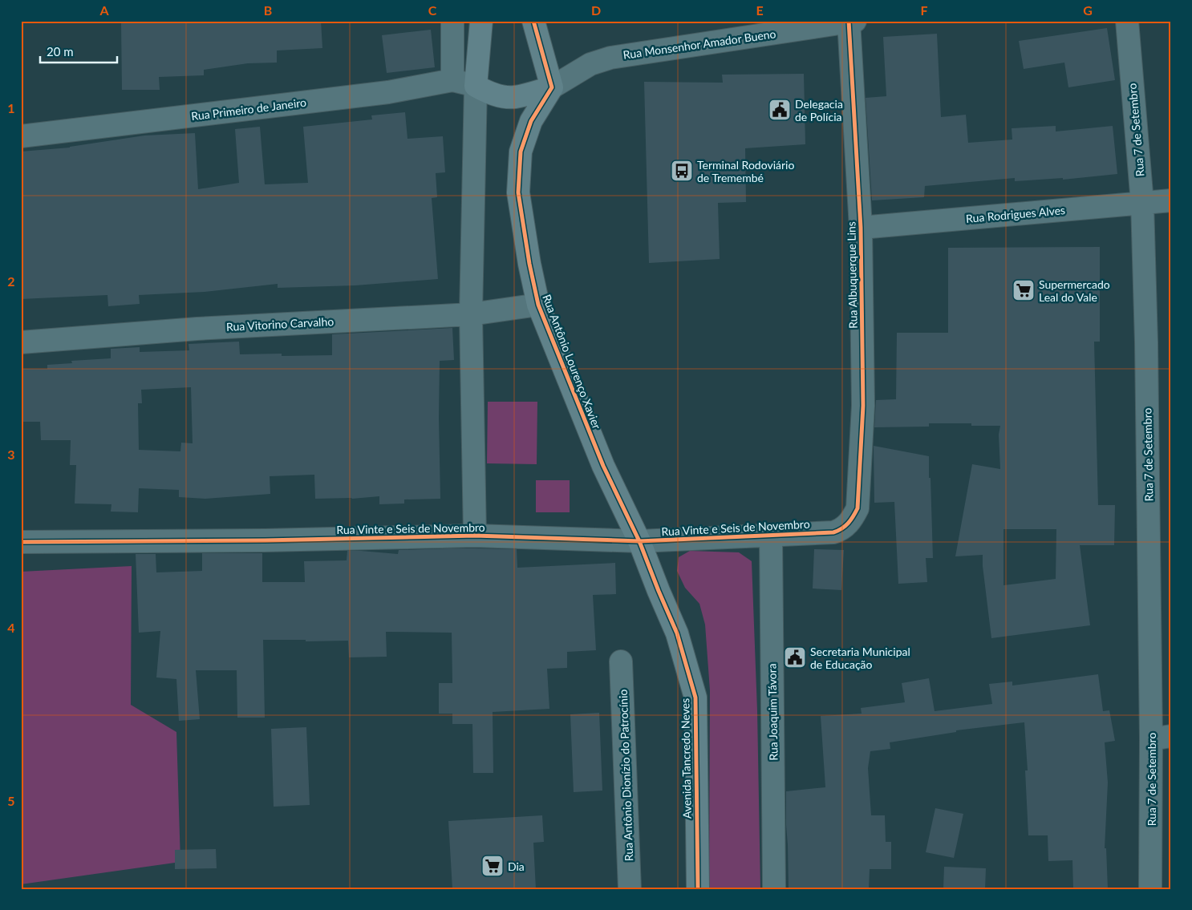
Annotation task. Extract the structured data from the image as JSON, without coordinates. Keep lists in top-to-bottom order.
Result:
{
  "streets": {
    "main road": ["Rua Antônio Lourenço Xavier", "Avenida Tancredo Neves"],
    "street": [
      "Rua Monsenhor Amador Bueno",
      "Rua Primeiro de Janeiro",
      "Rua 7 de Setembro",
      "Rua Rodrigues Alves",
      "Rua Albuquerque Lins",
      "Rua Vitorino Carvalho",
      "Rua Vinte e Seis de Novembro",
      "Rua Joaquim Távora",
      "Rua Antônio Dionízio do Patrocínio"
    ]
  },
  "crossings": [
    ["Rua Monsenhor Amador Bueno", "Rua Albuquerque Lins"],
    ["Rua Monsenhor Amador Bueno", "Rua Antônio Lourenço Xavier"],
    ["Rua 7 de Setembro", "Rua Rodrigues Alves"],
    ["Rua Rodrigues Alves", "Rua Albuquerque Lins"],
    ["Rua Albuquerque Lins", "Rua Vinte e Seis de Novembro"],
    ["Rua Vitorino Carvalho", "Rua Antônio Lourenço Xavier"],
    ["Rua Antônio Lourenço Xavier", "Rua Vinte e Seis de Novembro"],
    ["Rua Antônio Lourenço Xavier", "Avenida Tancredo Neves"],
    ["Rua Vinte e Seis de Novembro", "Rua Joaquim Távora"],
    ["Rua Vinte e Seis de Novembro", "Avenida Tancredo Neves"]
  ],
  "places": {
    "public building": ["Delegacia de Polícia", "Secretaria Municipal de Educação"],
    "bus stop": ["Terminal Rodoviário de Tremembé"],
    "supermarket": ["Supermercado Leal do Vale", "Dia"]
  },
  "scale_bar": "20 m",
  "grid": {
    "columns": [
      "A",
      "B",
      "C",
      "D",
      "E",
      "F",
      "G"
    ],
    "rows": [
      "1",
      "2",
      "3",
      "4",
      "5"
    ]
  }
}
